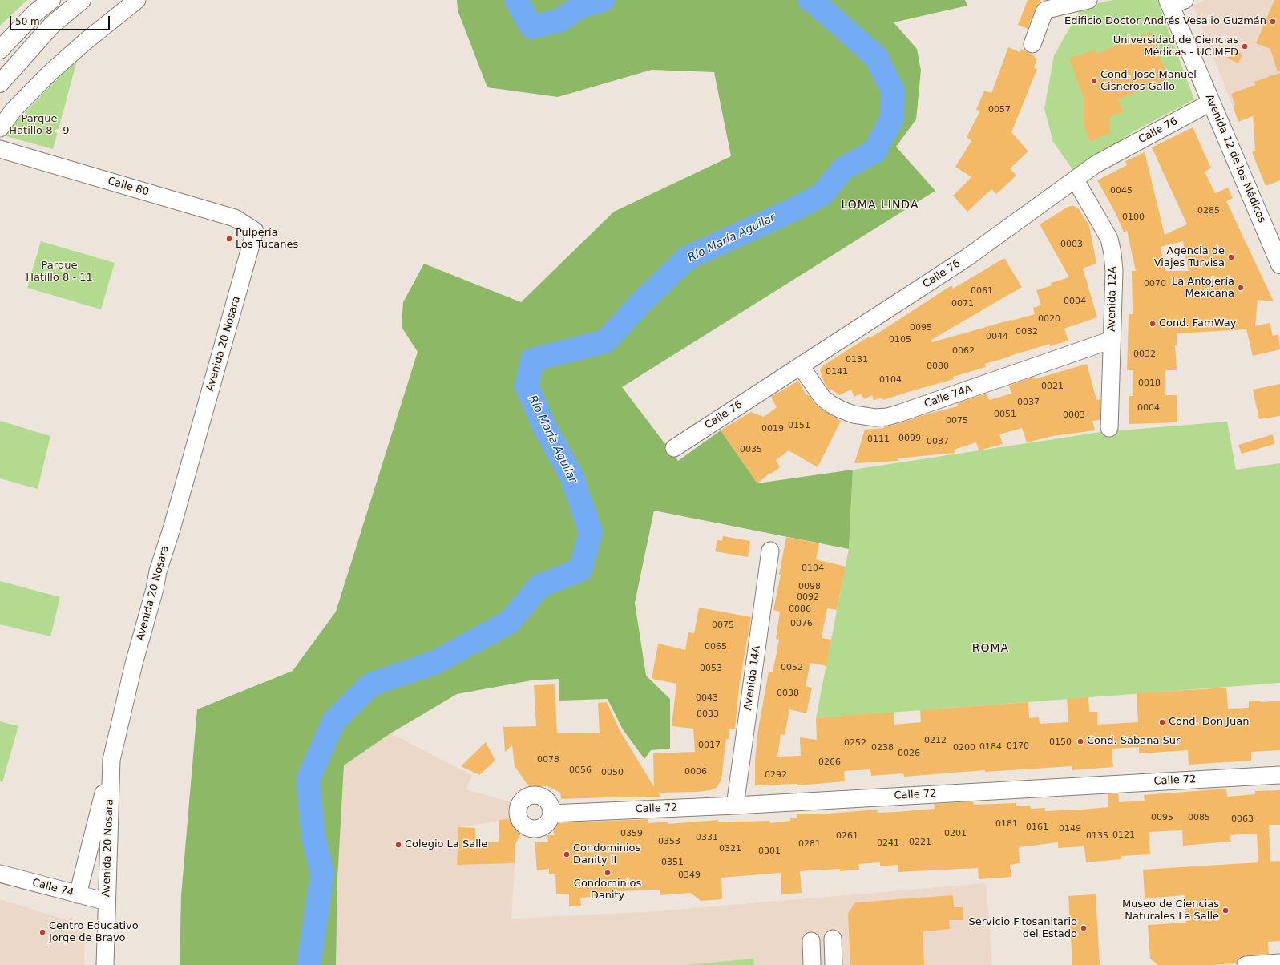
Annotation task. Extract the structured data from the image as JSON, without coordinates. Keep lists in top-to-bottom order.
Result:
{
  "streets": {
    "main road": ["Avenida 12 de los Médicos"],
    "street": [
      "Calle 76",
      "Calle 80",
      "Avenida 12A",
      "Avenida 20 Nosara",
      "Calle 74A",
      "Avenida 14A",
      "Calle 72",
      "Calle 74"
    ]
  },
  "crossings": [
    ["Calle 76", "Avenida 12 de los Médicos"],
    ["Calle 76", "Avenida 12A"],
    ["Calle 76", "Calle 74A"],
    ["Calle 80", "Avenida 20 Nosara"],
    ["Avenida 12A", "Calle 74A"],
    ["Avenida 20 Nosara", "Calle 74"],
    ["Avenida 14A", "Calle 72"]
  ],
  "districts": ["LOMA LINDA", "ROMA"],
  "water": ["Río María Aguilar"],
  "parks": ["Parque Hatillo 8 - 9", "Parque Hatillo 8 - 11"],
  "places": [
    "Edificio Doctor Andrés Vesalio Guzmán",
    "Universidad de Ciencias Médicas - UCIMED",
    "Cond. José Manuel Cisneros Gallo",
    "Pulpería Los Tucanes",
    "Agencia de Viajes Turvisa",
    "La Antojería Mexicana",
    "Cond. FamWay",
    "Cond. Don Juan",
    "Cond. Sabana Sur",
    "Colegio La Salle",
    "Condominios Danity II",
    "Condominios Danity",
    "Museo de Ciencias Naturales La Salle",
    "Servicio Fitosanitario del Estado",
    "Centro Educativo Jorge de Bravo"
  ],
  "house_numbers": [
    "0057",
    "0045",
    "0285",
    "0100",
    "0003",
    "0070",
    "0061",
    "0004",
    "0071",
    "0020",
    "0095",
    "0032",
    "0044",
    "0105",
    "0062",
    "0032",
    "0131",
    "0080",
    "0141",
    "0104",
    "0018",
    "0021",
    "0037",
    "0004",
    "0051",
    "0003",
    "0075",
    "0151",
    "0019",
    "0099",
    "0111",
    "0087",
    "0035",
    "0104",
    "0098",
    "0092",
    "0086",
    "0076",
    "0075",
    "0065",
    "0052",
    "0053",
    "0038",
    "0043",
    "0033",
    "0212",
    "0150",
    "0252",
    "0017",
    "0170",
    "0184",
    "0238",
    "0200",
    "0026",
    "0078",
    "0266",
    "0056",
    "0006",
    "0050",
    "0292",
    "0095",
    "0085",
    "0063",
    "0181",
    "0161",
    "0149",
    "0359",
    "0201",
    "0121",
    "0261",
    "0135",
    "0331",
    "0353",
    "0221",
    "0241",
    "0281",
    "0321",
    "0301",
    "0351",
    "0349"
  ],
  "scale_bar": "50 m"
}
